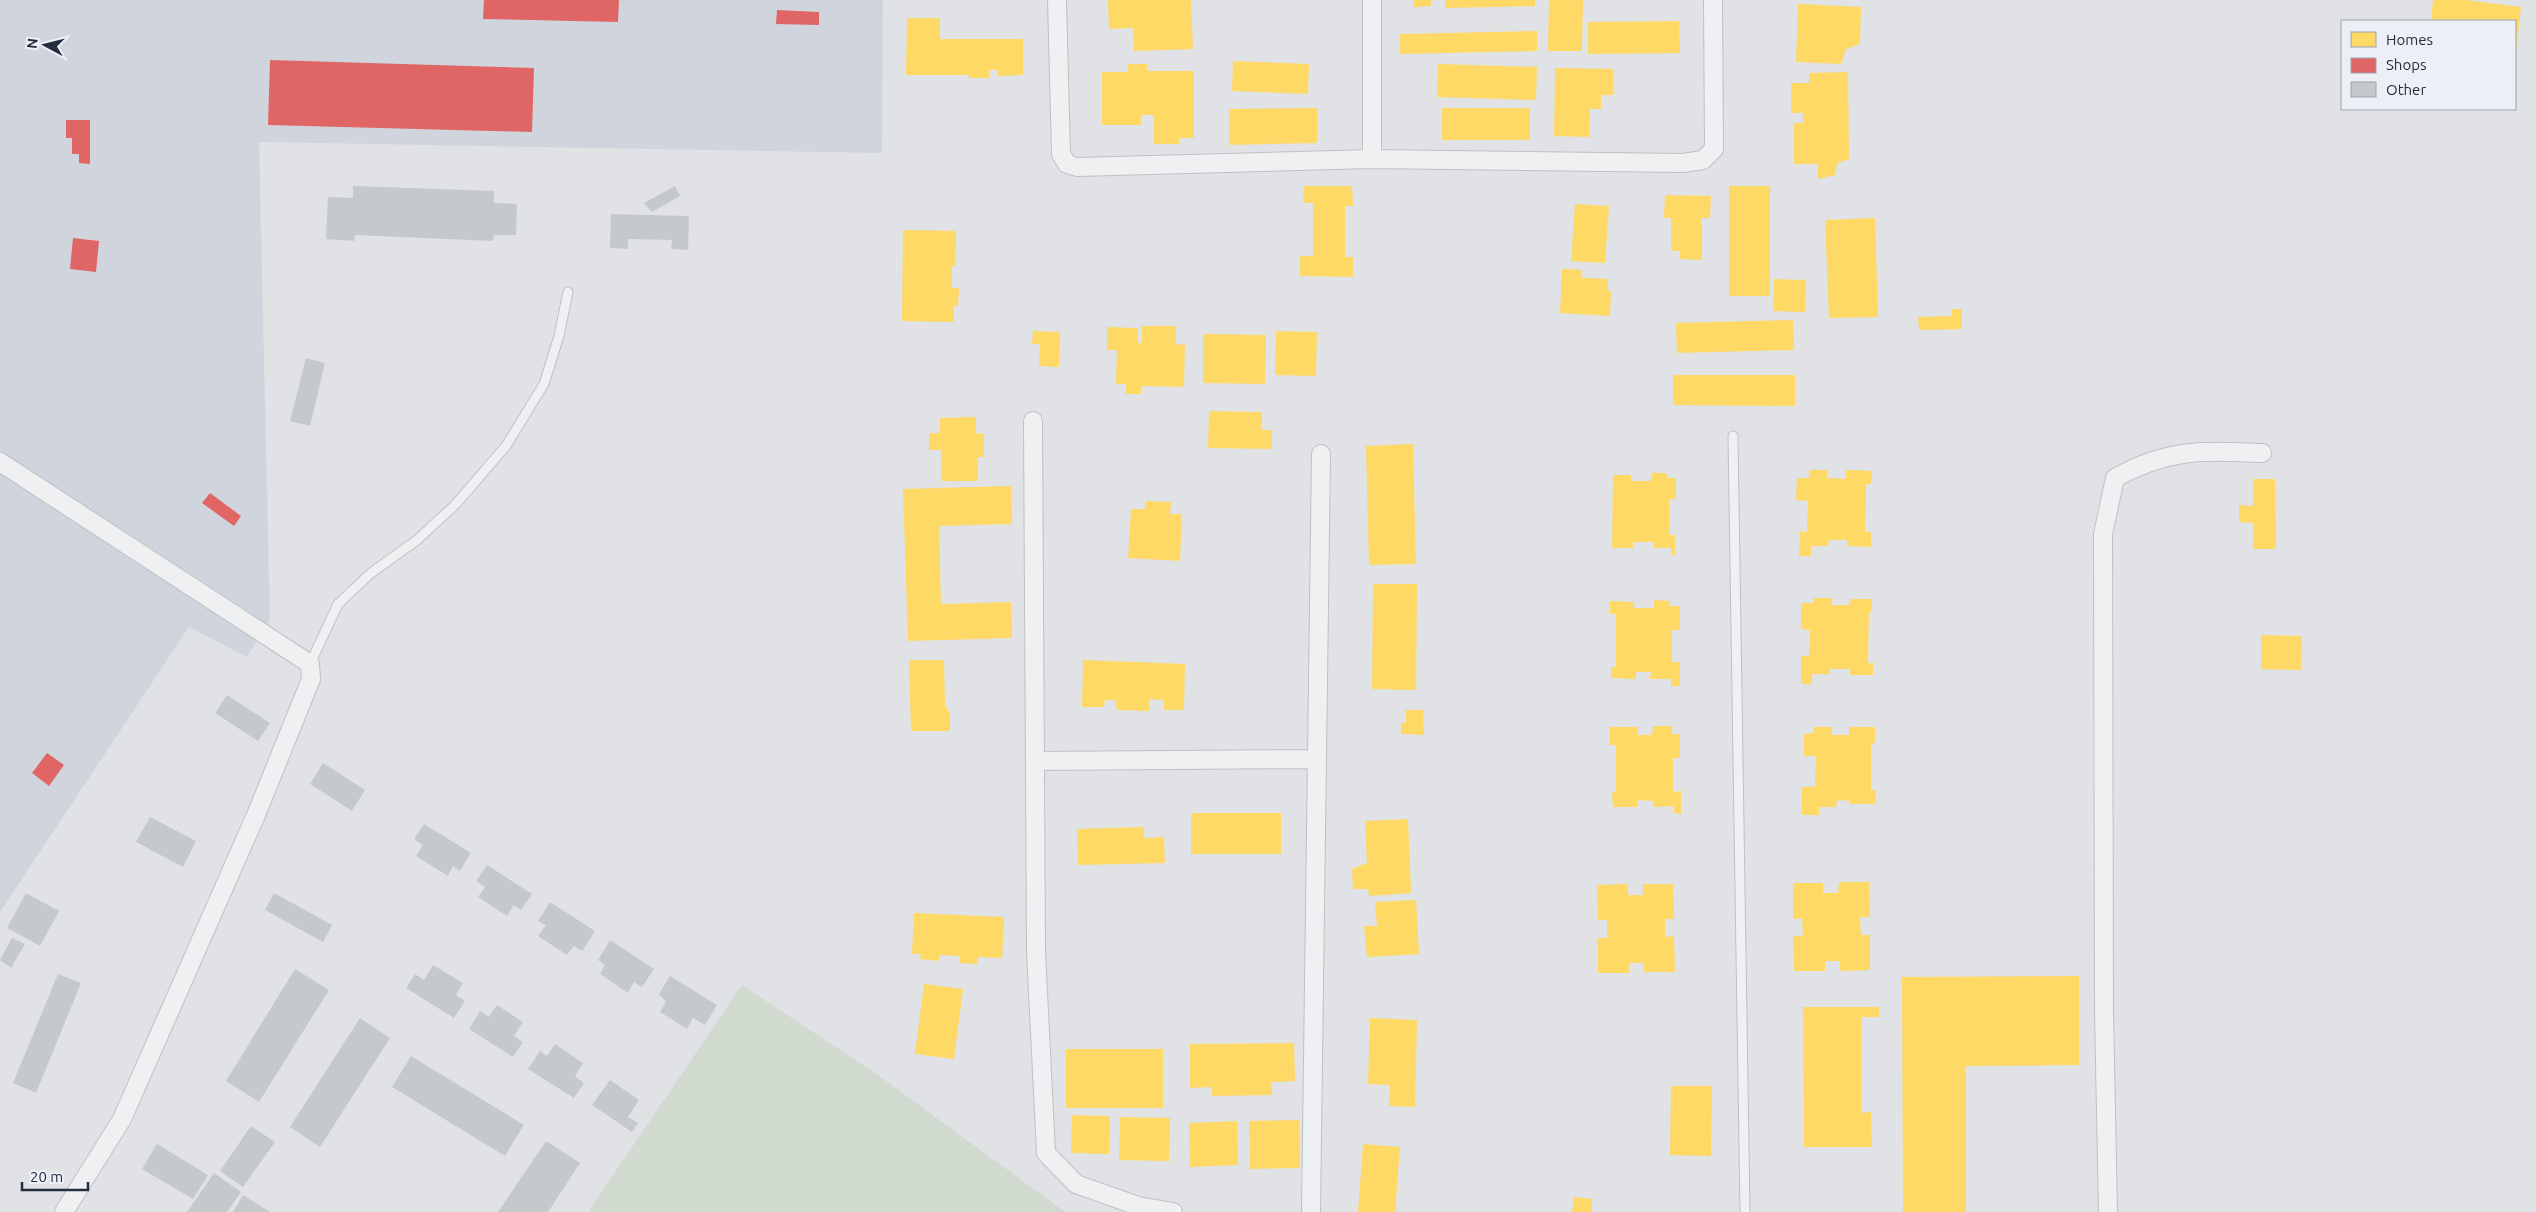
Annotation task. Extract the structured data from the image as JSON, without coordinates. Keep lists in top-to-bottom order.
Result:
{
  "legend": ["Homes", "Shops", "Other"],
  "scale_bar": "20 m",
  "north": "left"
}
